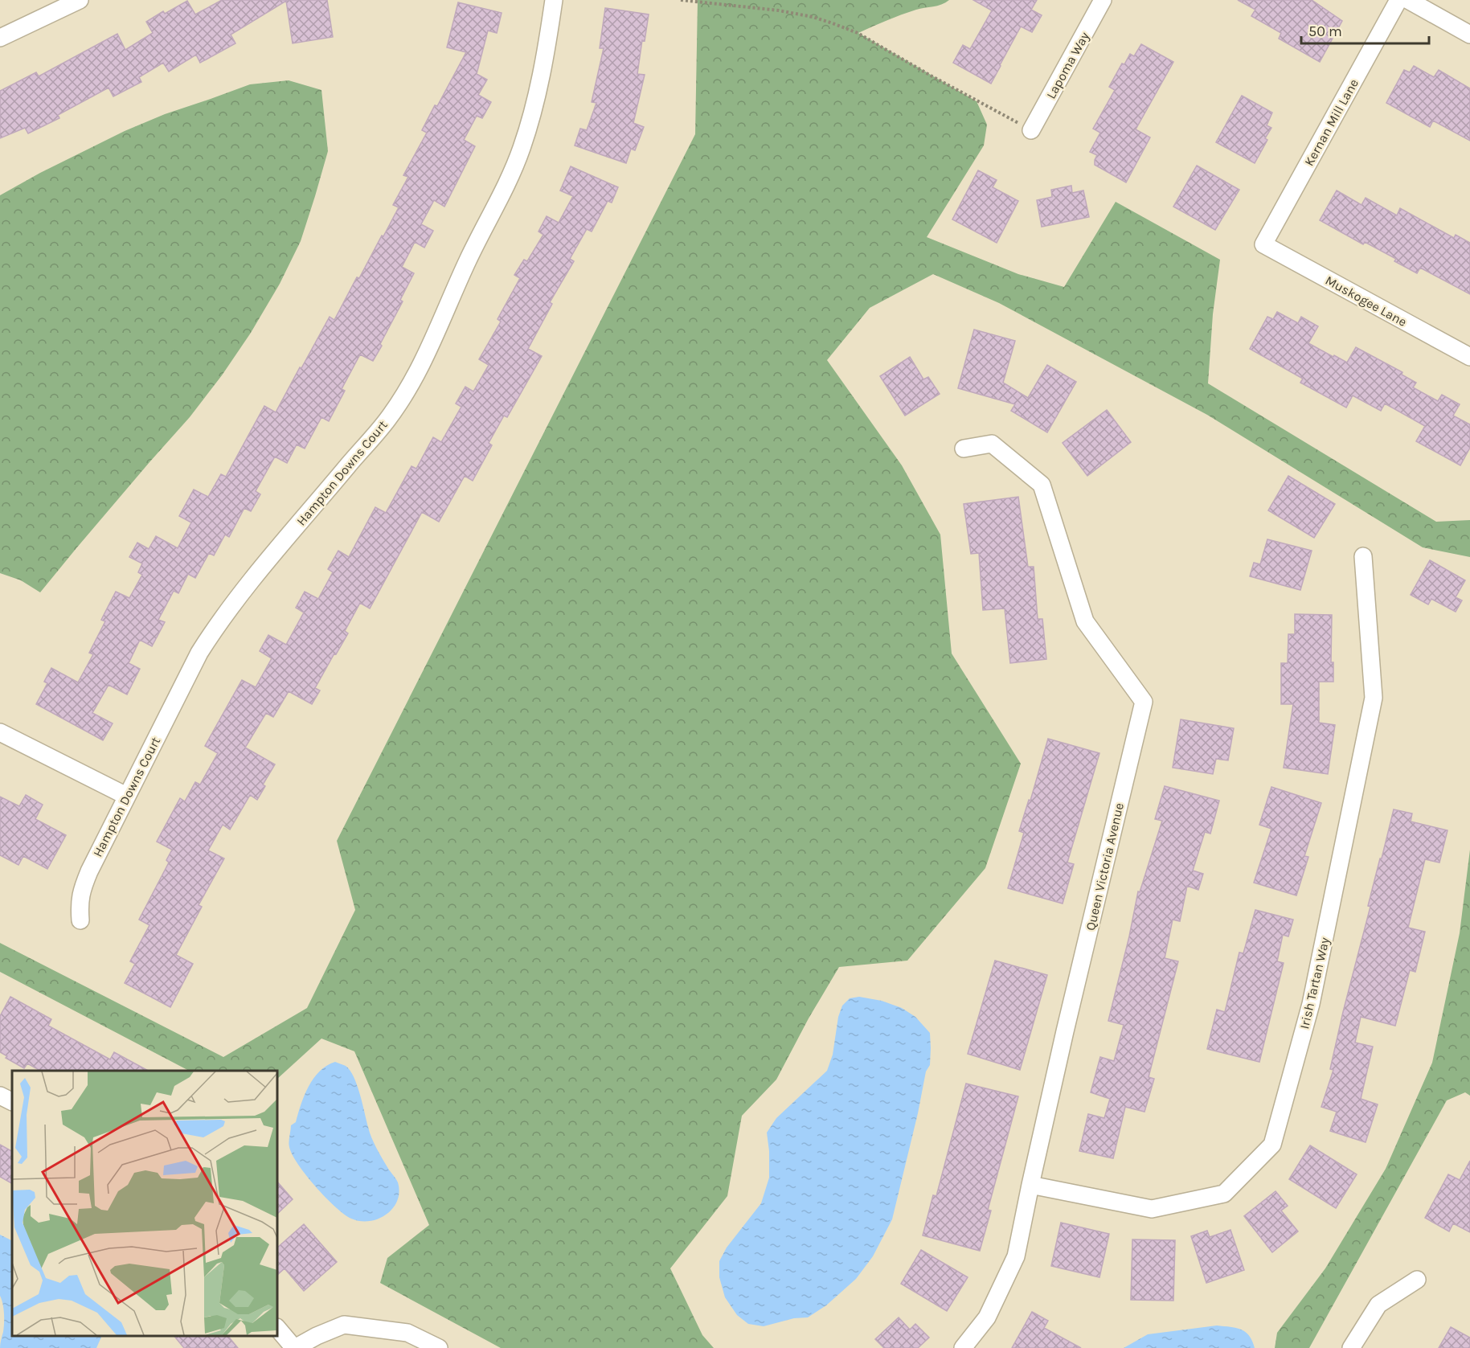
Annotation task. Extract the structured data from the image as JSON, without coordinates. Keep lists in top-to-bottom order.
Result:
{
  "streets": {
    "street": [
      "Lapoma Way",
      "Kernan Mill Lane",
      "Muskogee Lane",
      "Hampton Downs Court",
      "Queen Victoria Avenue",
      "Irish Tartan Way"
    ]
  },
  "crossings": [
    ["Kernan Mill Lane", "Muskogee Lane"],
    ["Queen Victoria Avenue", "Irish Tartan Way"]
  ],
  "scale_bar": "50 m"
}
